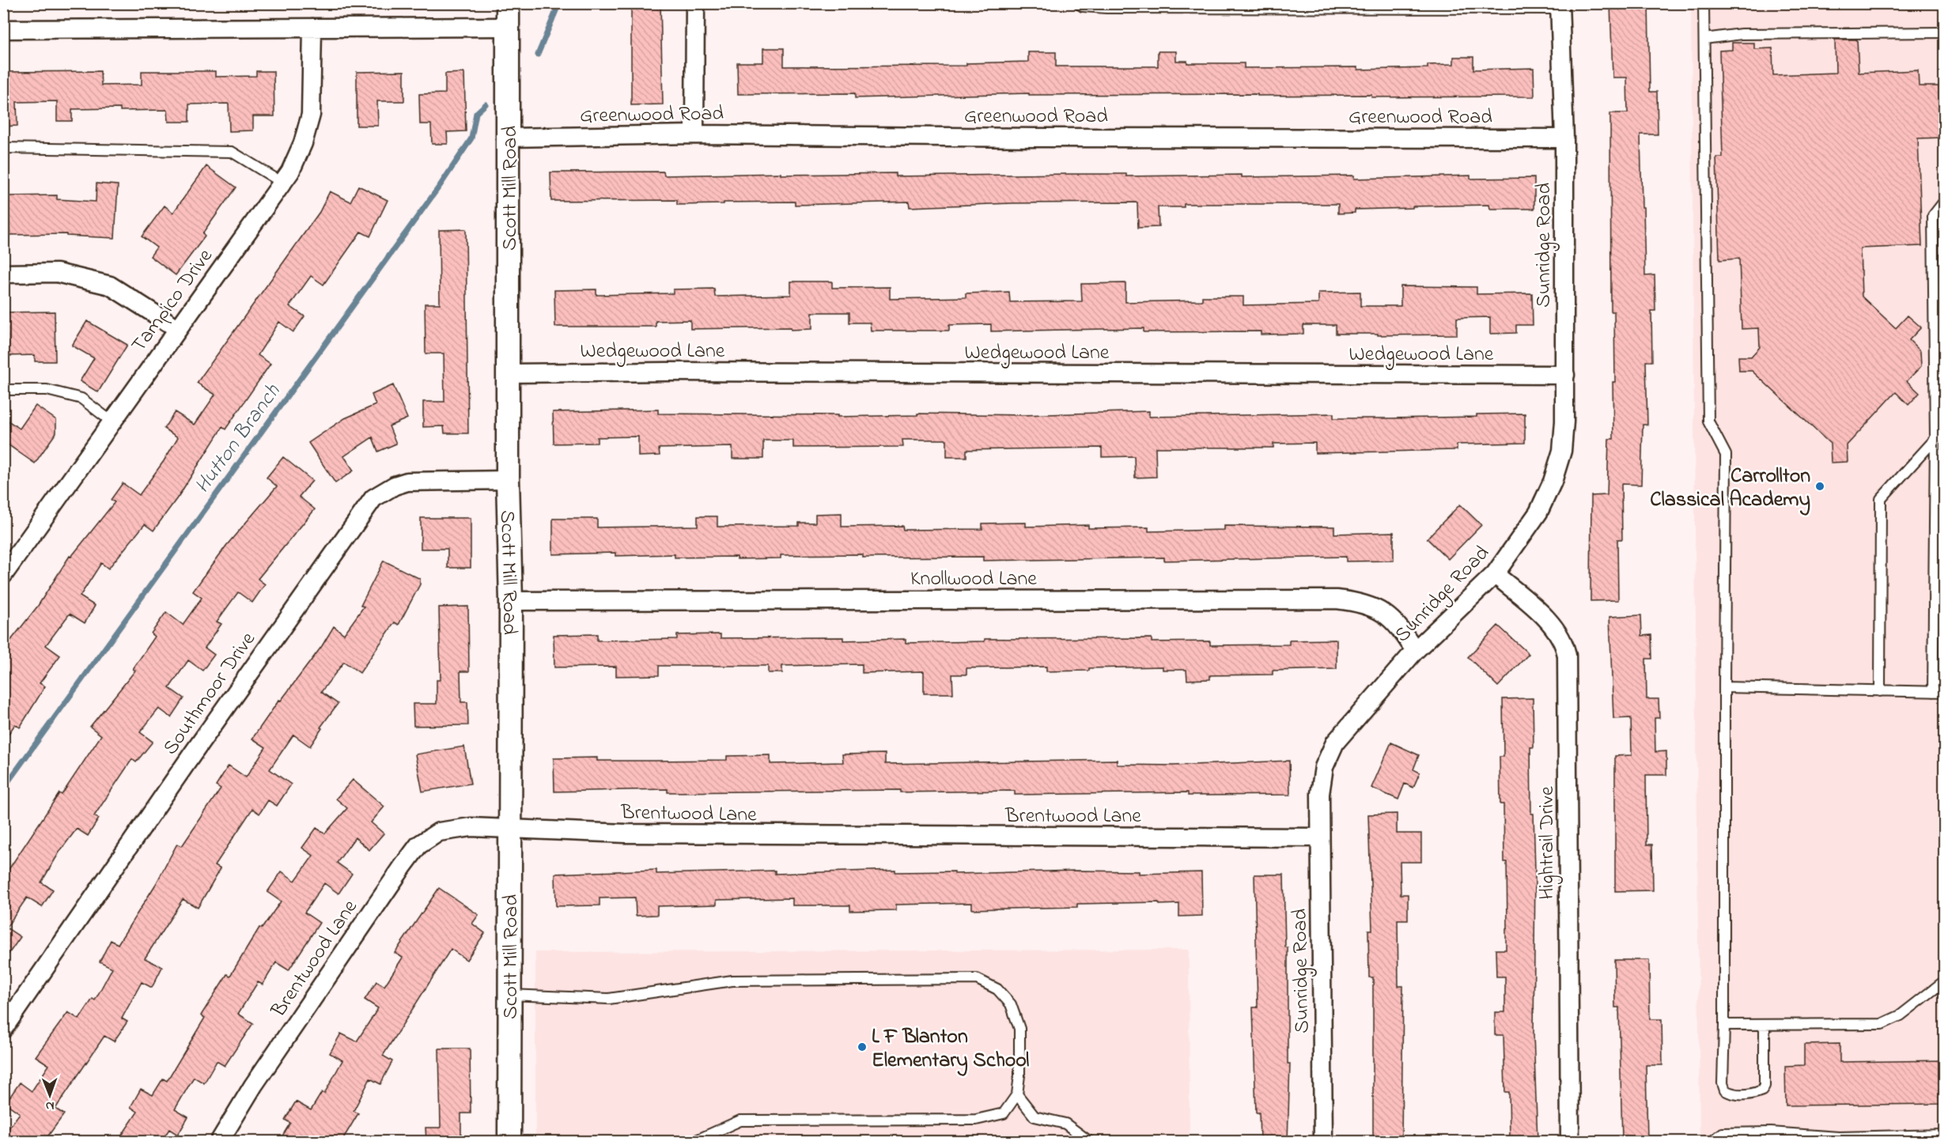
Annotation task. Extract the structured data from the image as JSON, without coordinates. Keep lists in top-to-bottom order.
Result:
{
  "streets": {
    "street": [
      "Greenwood Road",
      "Scott Mill Road",
      "Sunridge Road",
      "Tampico Drive",
      "Wedgewood Lane",
      "Knollwood Lane",
      "Southmoor Drive",
      "Brentwood Lane",
      "Hightrail Drive"
    ]
  },
  "crossings": [
    ["Greenwood Road", "Scott Mill Road"],
    ["Greenwood Road", "Sunridge Road"],
    ["Scott Mill Road", "Wedgewood Lane"],
    ["Scott Mill Road", "Knollwood Lane"],
    ["Scott Mill Road", "Southmoor Drive"],
    ["Scott Mill Road", "Brentwood Lane"],
    ["Sunridge Road", "Wedgewood Lane"],
    ["Sunridge Road", "Knollwood Lane"],
    ["Sunridge Road", "Brentwood Lane"],
    ["Sunridge Road", "Hightrail Drive"]
  ],
  "water": ["Hutton Branch"],
  "places": ["Carrollton Classical Academy", "L F Blanton Elementary School"],
  "north": "bottom"
}
